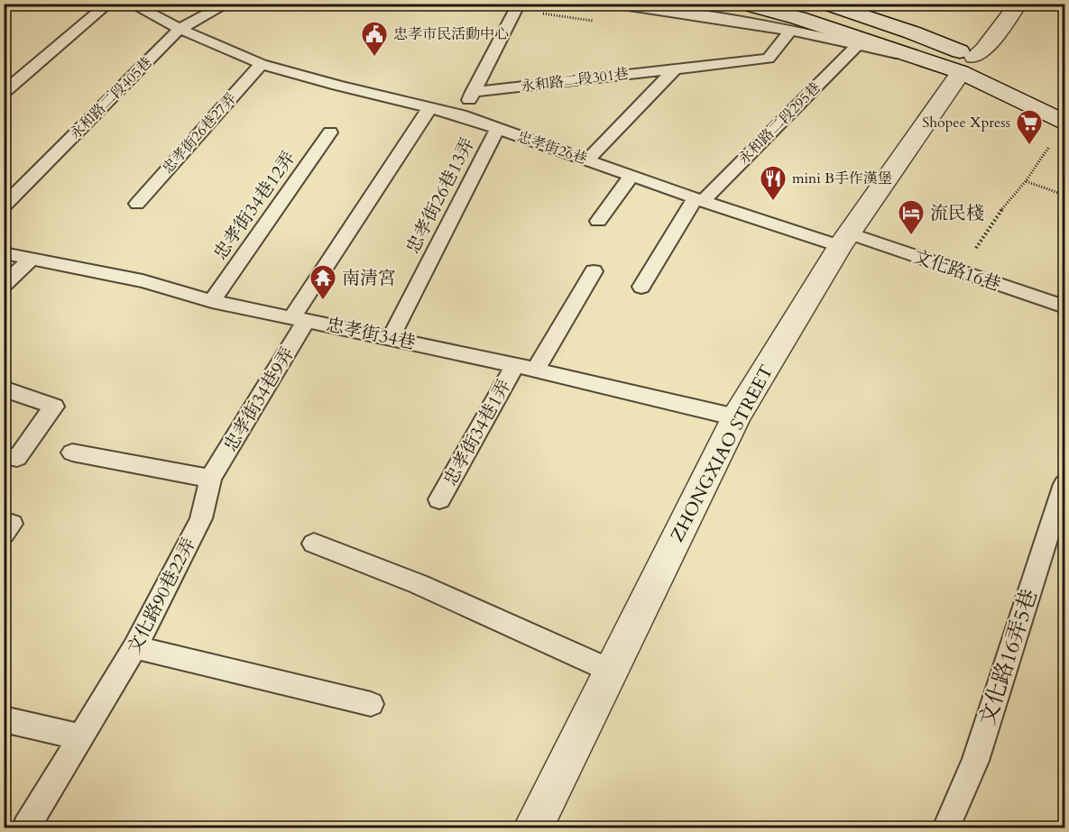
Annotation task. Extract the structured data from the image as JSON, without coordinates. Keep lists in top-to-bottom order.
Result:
{
  "streets": {
    "street": ["ZHONGXIAO STREET"],
    "lane": [
      "永和路二段301巷",
      "永和路二段405巷",
      "永和路二段295巷",
      "忠孝街26巷27弄",
      "忠孝街26巷",
      "忠孝街26巷13弄",
      "忠孝街34巷12弄",
      "文化路16巷",
      "忠孝街34巷",
      "忠孝街34巷9弄",
      "忠孝街34巷1弄",
      "文化路90巷22弄",
      "文化路16弄5巷"
    ]
  },
  "crossings": [
    ["永和路二段301巷", "忠孝街26巷"],
    ["永和路二段405巷", "忠孝街26巷"],
    ["永和路二段295巷", "忠孝街26巷"],
    ["忠孝街26巷27弄", "忠孝街26巷"],
    ["忠孝街26巷", "忠孝街26巷13弄"],
    ["忠孝街26巷", "文化路16巷"],
    ["忠孝街26巷", "忠孝街34巷9弄"],
    ["忠孝街26巷", "ZHONGXIAO STREET"],
    ["忠孝街26巷13弄", "忠孝街34巷"],
    ["忠孝街34巷12弄", "忠孝街34巷"],
    ["文化路16巷", "ZHONGXIAO STREET"],
    ["忠孝街34巷", "忠孝街34巷9弄"],
    ["忠孝街34巷", "忠孝街34巷1弄"],
    ["忠孝街34巷", "ZHONGXIAO STREET"],
    ["忠孝街34巷9弄", "文化路90巷22弄"]
  ],
  "places": {
    "public building": ["忠孝市民活動中心"],
    "supermarket": ["Shopee Xpress"],
    "restaurant": ["mini B手作漢堡"],
    "hotel": ["流民棧"],
    "temple": ["南清宮"]
  }
}
